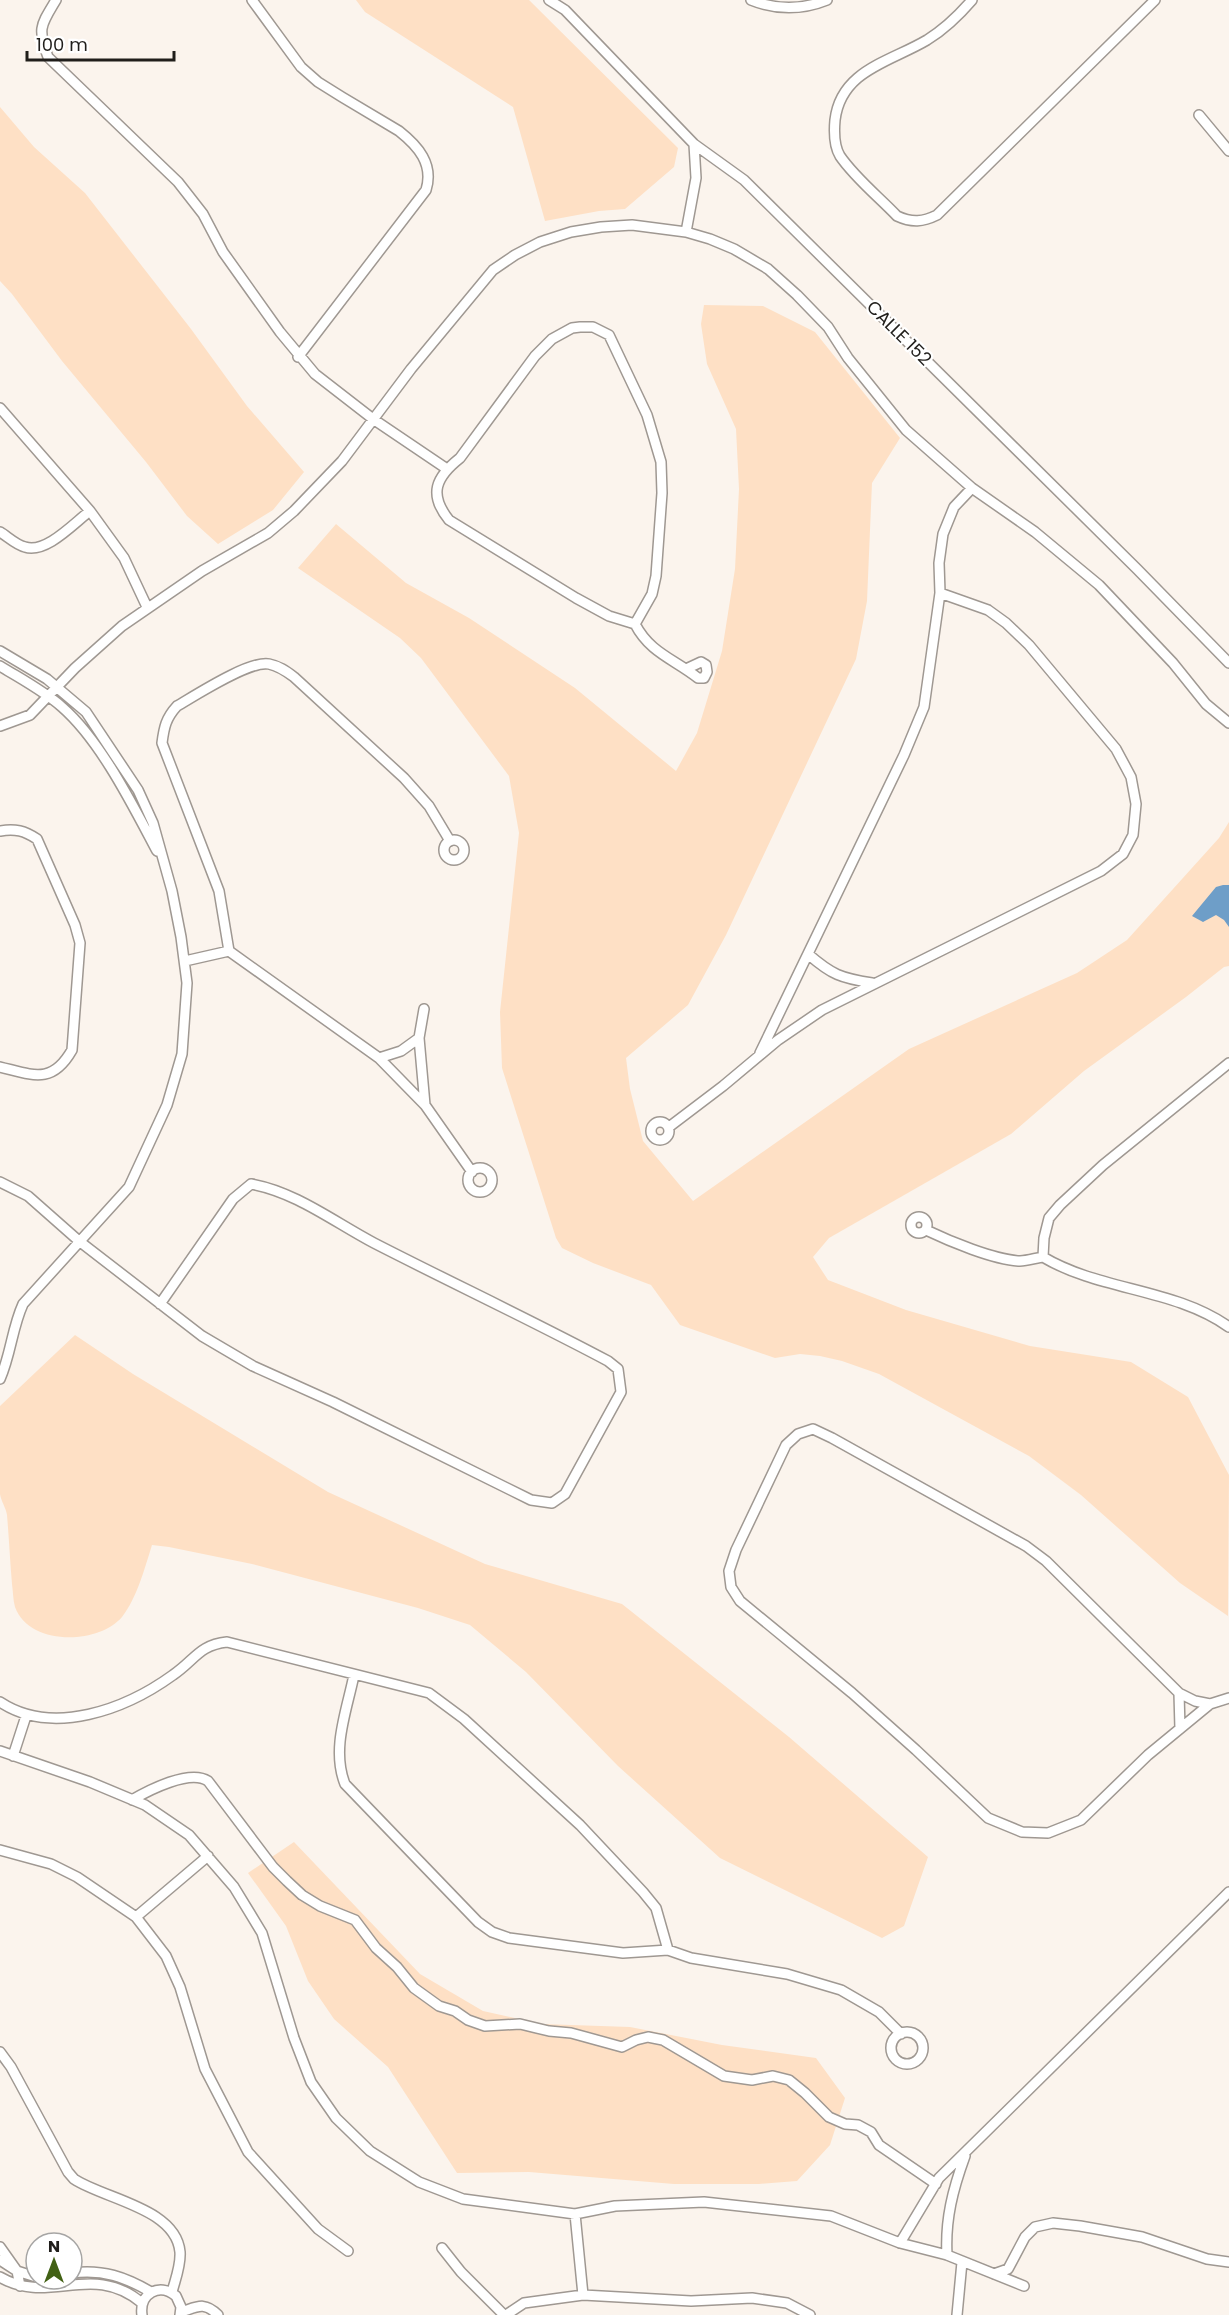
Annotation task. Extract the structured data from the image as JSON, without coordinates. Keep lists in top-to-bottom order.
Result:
{
  "streets": {
    "street": ["CALLE 152"]
  },
  "scale_bar": "100 m",
  "north": "top"
}
